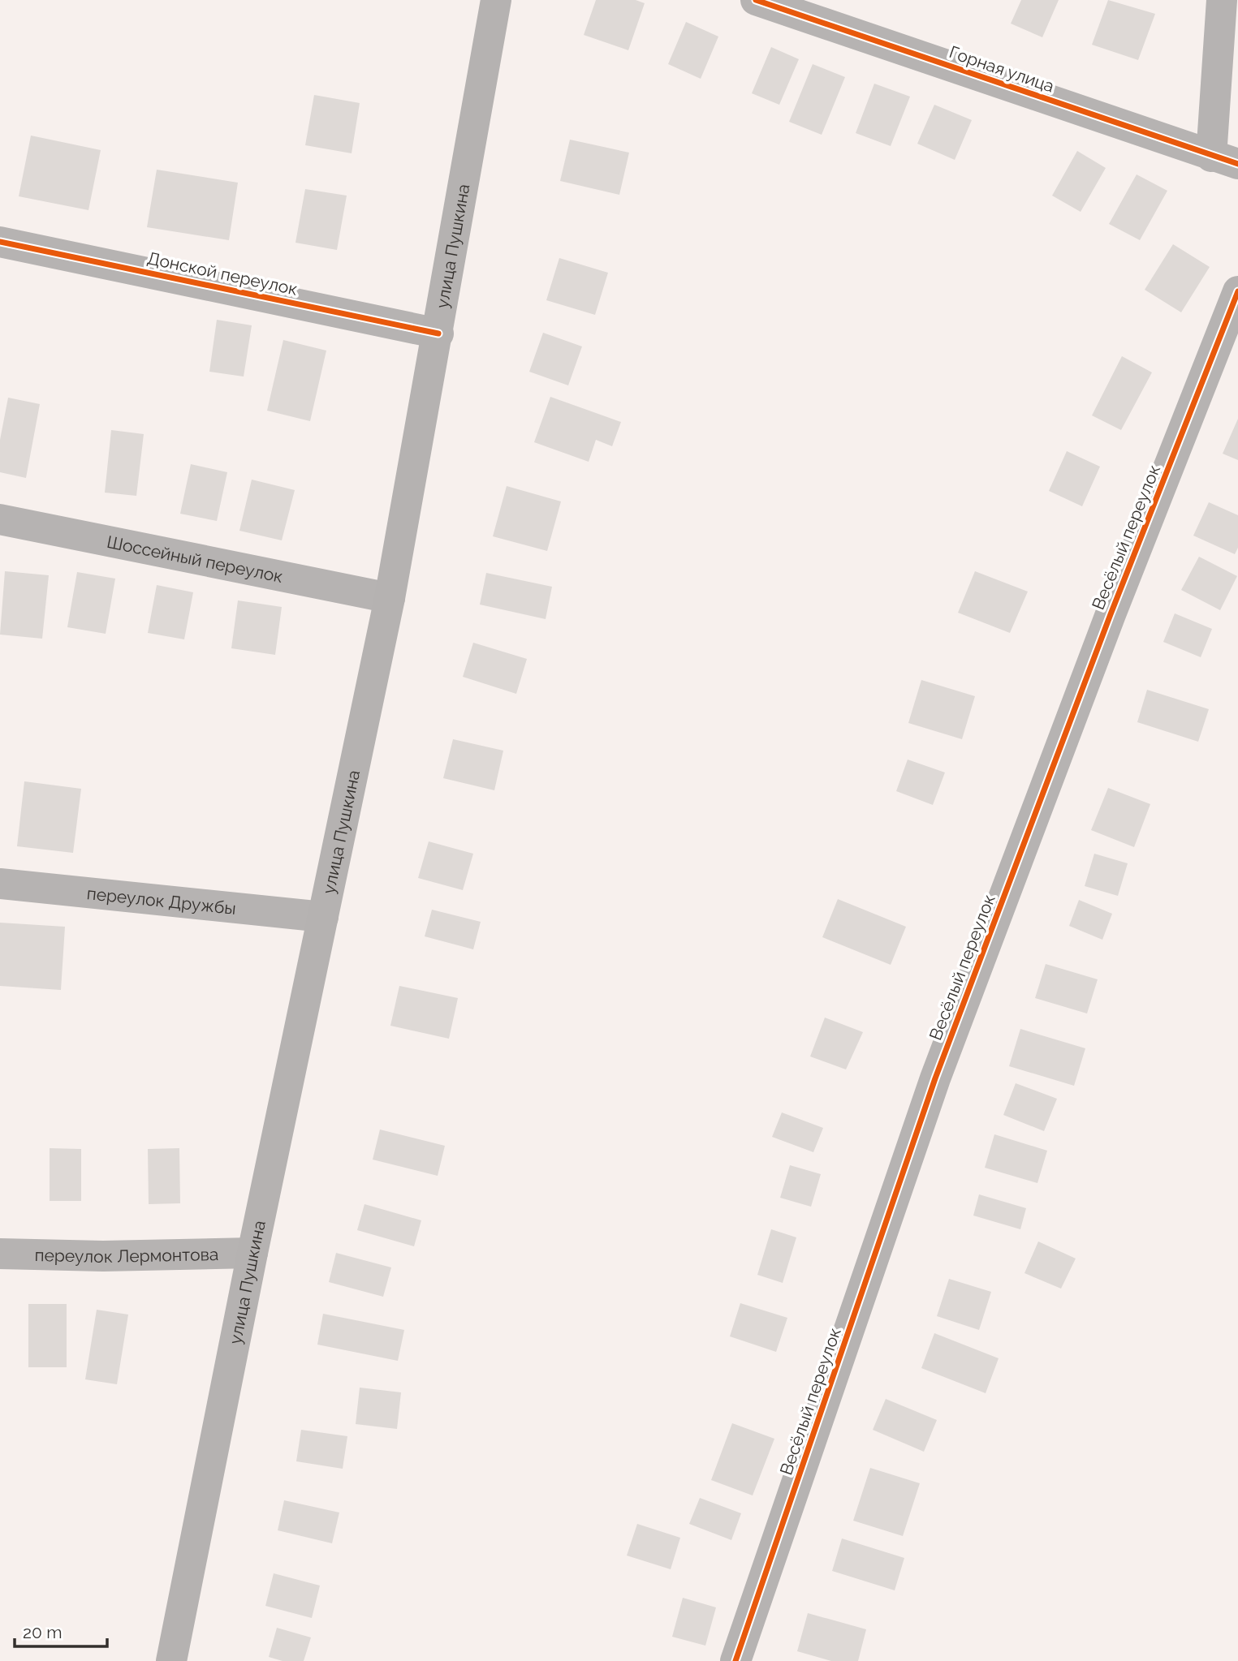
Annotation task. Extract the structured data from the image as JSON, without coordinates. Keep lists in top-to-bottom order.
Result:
{
  "streets": {
    "main road": ["улица Пушкина"],
    "street": [
      "Горная улица",
      "Донской переулок",
      "Весёлый переулок",
      "Шоссейный переулок",
      "переулок Дружбы",
      "переулок Лермонтова"
    ]
  },
  "crossings": [
    ["улица Пушкина", "Донской переулок"],
    ["улица Пушкина", "Шоссейный переулок"],
    ["улица Пушкина", "переулок Дружбы"],
    ["улица Пушкина", "переулок Лермонтова"]
  ],
  "scale_bar": "20 m"
}
